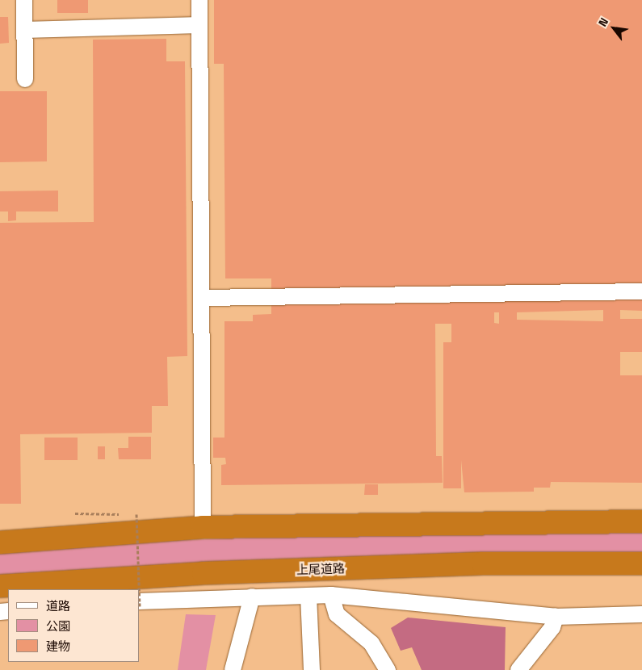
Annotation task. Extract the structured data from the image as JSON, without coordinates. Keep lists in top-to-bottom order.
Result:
{
  "streets": {
    "highway": ["上尾道路"]
  },
  "legend": ["道路", "公園", "建物"],
  "north": "top left"
}
